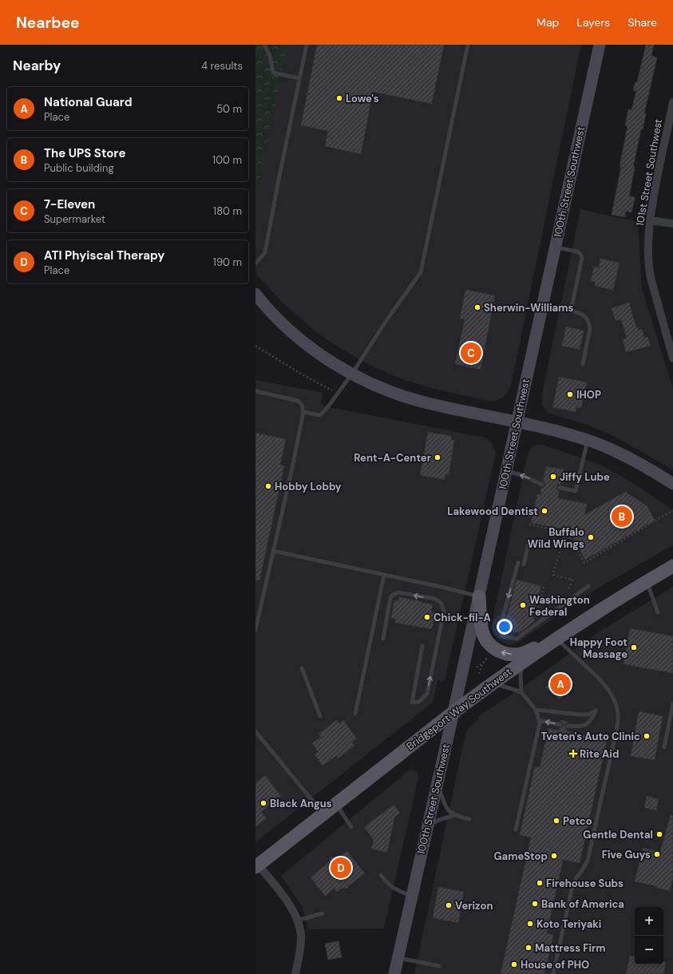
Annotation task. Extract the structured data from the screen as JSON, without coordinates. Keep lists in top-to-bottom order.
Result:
{
  "streets": {
    "main road": ["100th Street Southwest", "Bridgeport Way Southwest"],
    "street": ["101st Street Southwest"]
  },
  "crossings": [
    ["100th Street Southwest", "Bridgeport Way Southwest"]
  ],
  "places": {
    "other": [
      "Lowe's",
      "Sherwin-Williams",
      "IHOP",
      "Rent-A-Center",
      "Jiffy Lube",
      "Hobby Lobby",
      "Lakewood Dentist",
      "Buffalo Wild Wings",
      "Washington Federal",
      "Chick-fil-A",
      "Happy Foot Massage",
      "Tveten's Auto Clinic",
      "Black Angus",
      "Petco",
      "Gentle Dental",
      "Five Guys",
      "GameStop",
      "Firehouse Subs",
      "Bank of America",
      "Verizon",
      "Koto Teriyaki",
      "Mattress Firm",
      "House of PHO"
    ],
    "health": ["Rite Aid"]
  },
  "page": {
    "header": "Nearbee",
    "nav": ["Map", "Layers", "Share"],
    "heading": ["Nearby", "4 results"],
    "list": [
      {
        "mark": "A",
        "name": "National Guard",
        "note": "Place",
        "value": "50 m"
      },
      {
        "mark": "B",
        "name": "The UPS Store",
        "note": "Public building",
        "value": "100 m"
      },
      {
        "mark": "C",
        "name": "7-Eleven",
        "note": "Supermarket",
        "value": "180 m"
      },
      {
        "mark": "D",
        "name": "ATI Phyiscal Therapy",
        "note": "Place",
        "value": "190 m"
      }
    ],
    "pins": [
      "C",
      "B",
      "A",
      "D"
    ],
    "map_buttons": ["+", "−"]
  }
}
